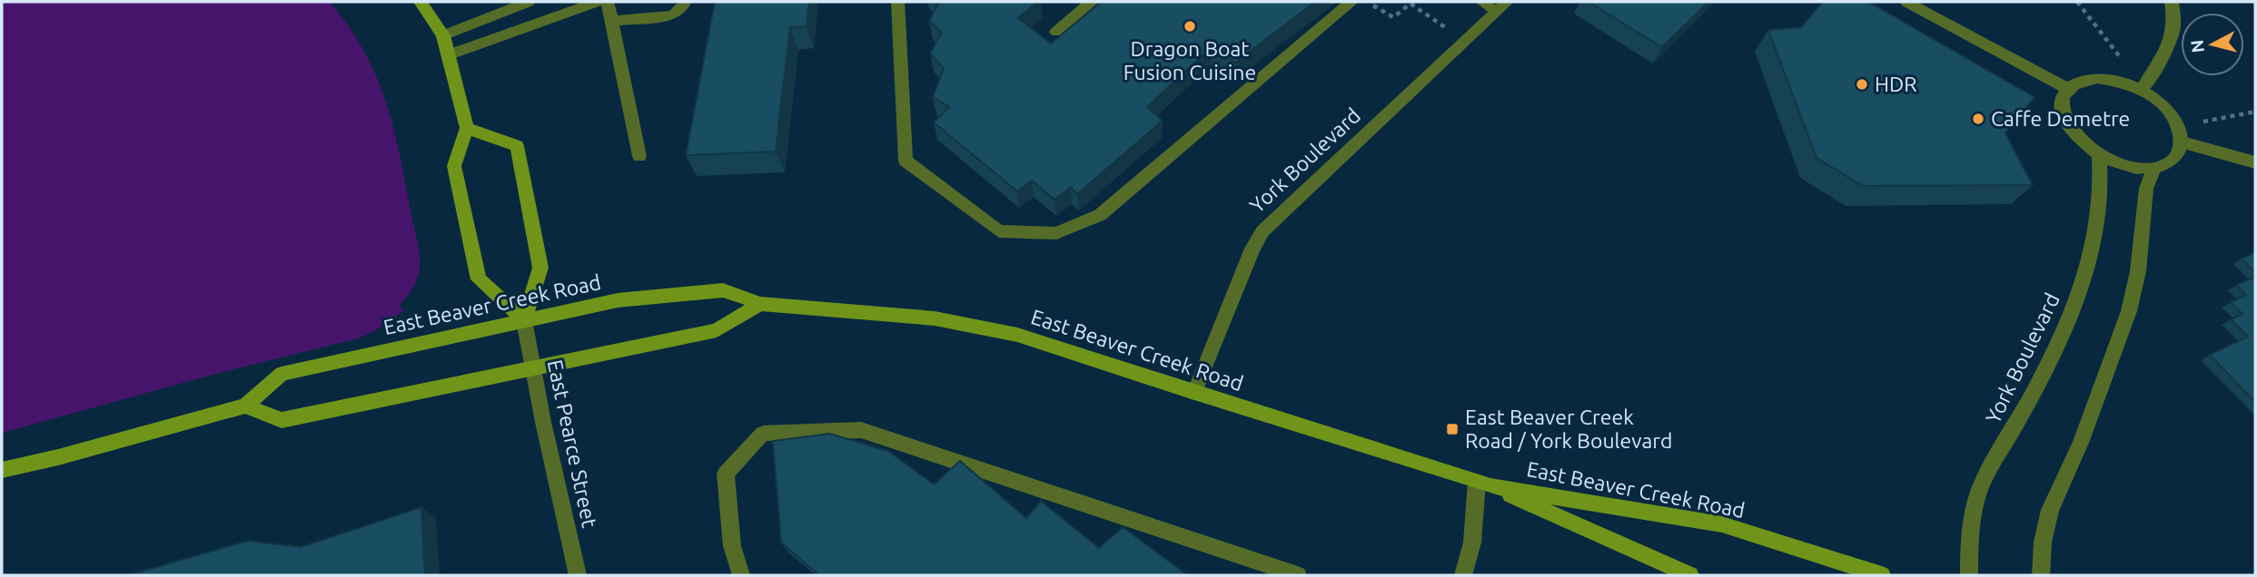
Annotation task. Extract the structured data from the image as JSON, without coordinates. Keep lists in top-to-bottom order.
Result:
{
  "streets": {
    "street": ["York Boulevard", "East Beaver Creek Road", "East Pearce Street"]
  },
  "crossings": [
    ["York Boulevard", "East Beaver Creek Road"],
    ["East Beaver Creek Road", "East Pearce Street"]
  ],
  "places": {
    "other": ["Dragon Boat Fusion Cuisine", "HDR", "Caffe Demetre"],
    "transit": ["East Beaver Creek Road / York Boulevard"]
  },
  "north": "left"
}
